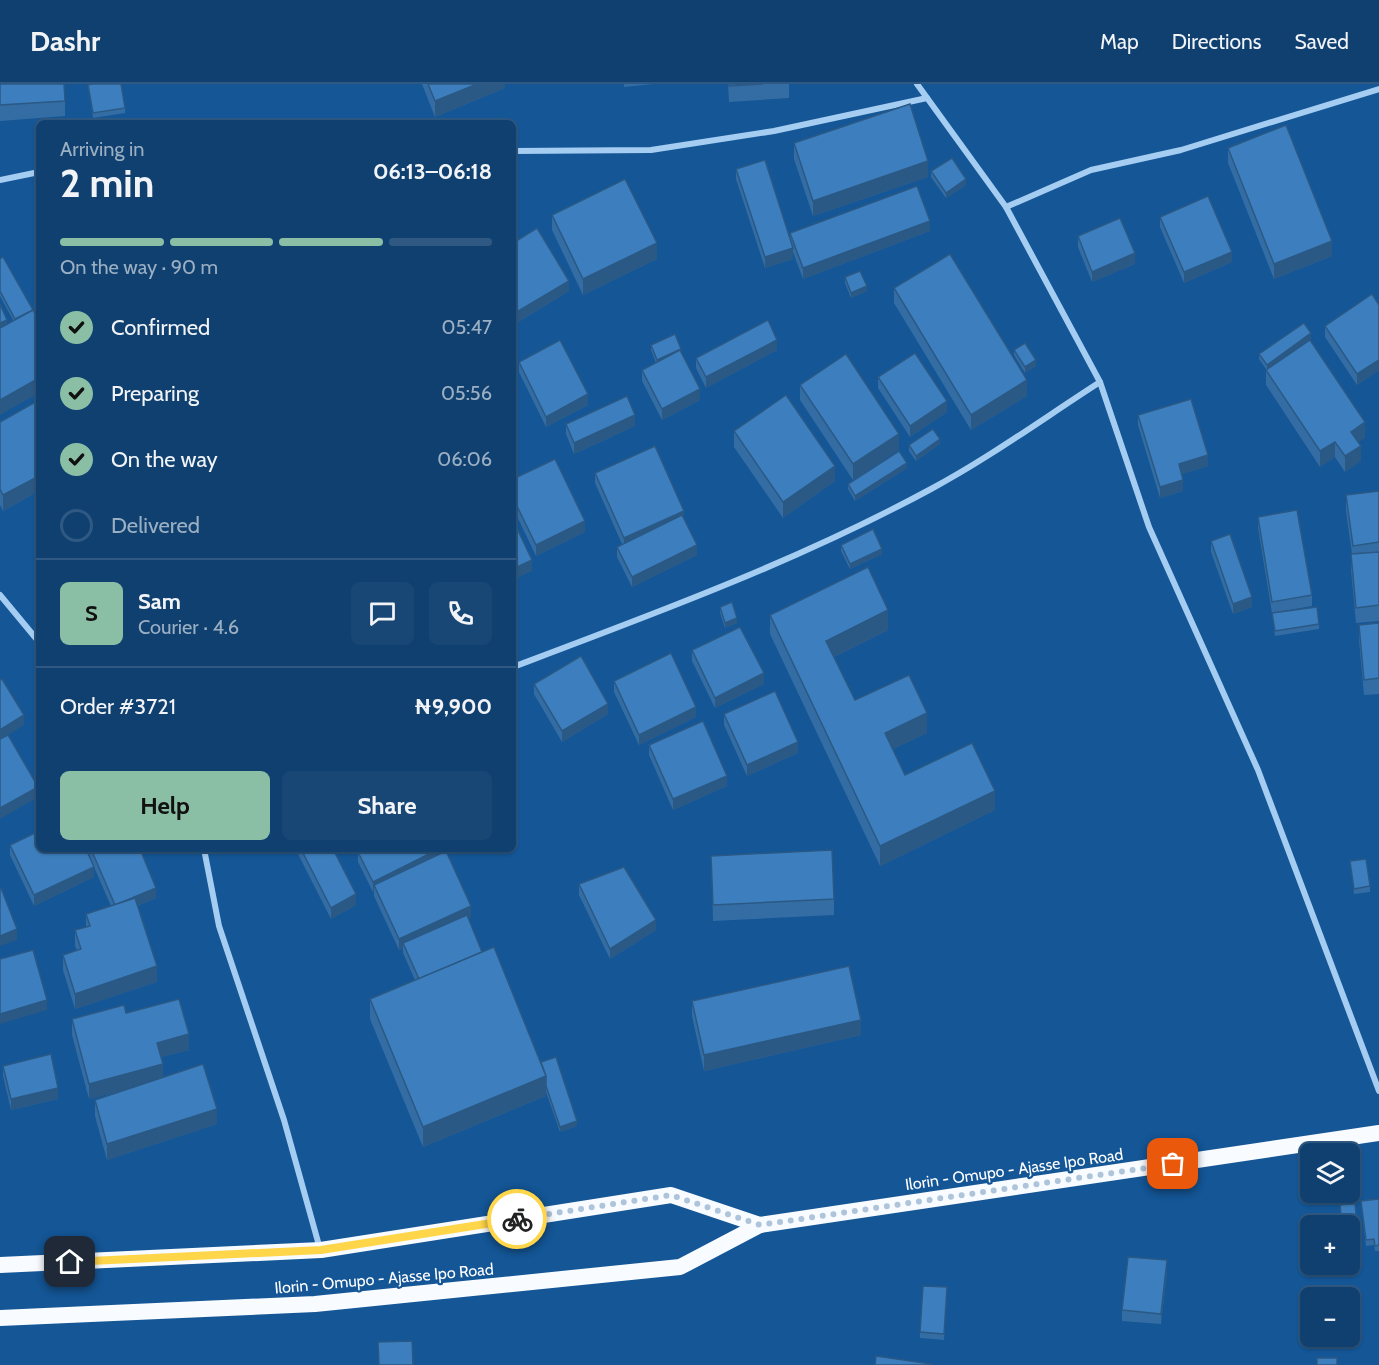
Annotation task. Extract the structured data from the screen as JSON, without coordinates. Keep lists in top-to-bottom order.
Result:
{
  "streets": {
    "highway": ["Ilorin - Omupo - Ajasse Ipo Road"]
  },
  "page": {
    "header": "Dashr",
    "nav": ["Map", "Directions", "Saved"],
    "heading": ["2 min", "Arriving in", "06:13–06:18"],
    "panel": [
      "Sam",
      "Courier · 4.6",
      "Order #3721",
      "₦9,900"
    ],
    "bar": "On the way · 90 m",
    "list": [
      ["Confirmed", "05:47"],
      ["Preparing", "05:56"],
      ["On the way", "06:06"],
      "Delivered"
    ],
    "round": "S",
    "buttons": ["Help", "Share"],
    "map_buttons": ["+", "−"]
  }
}
